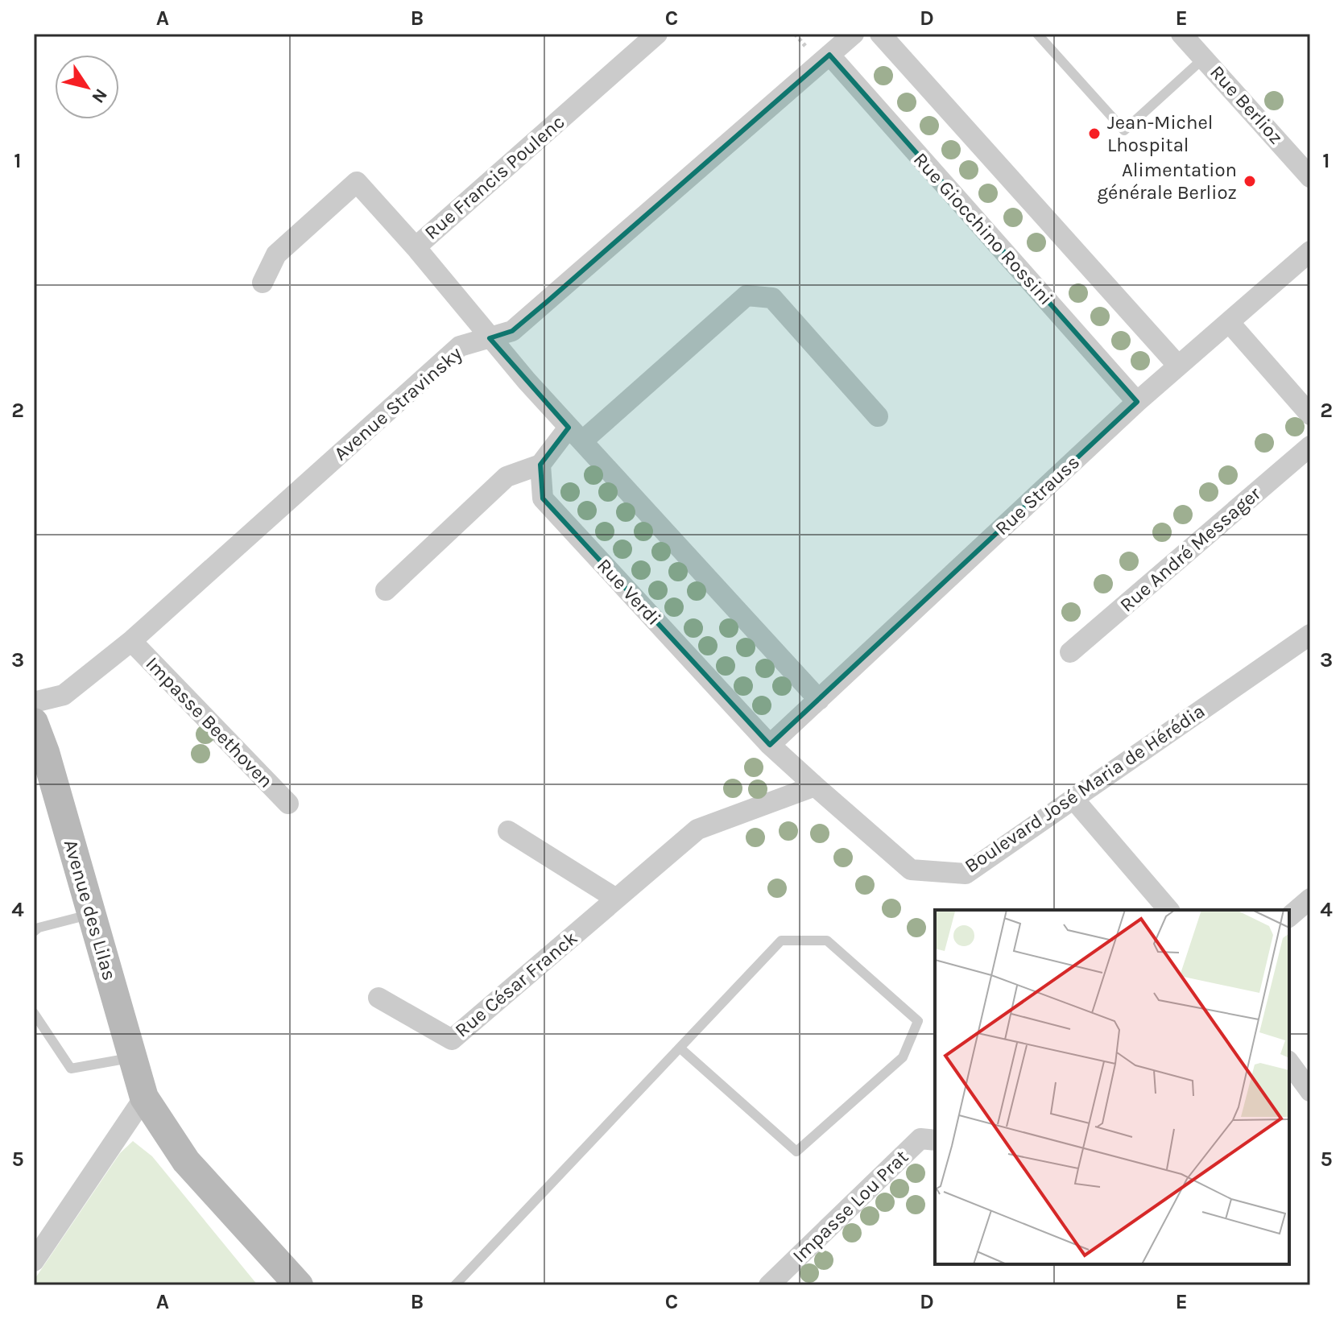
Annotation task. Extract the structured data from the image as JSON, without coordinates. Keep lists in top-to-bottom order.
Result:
{
  "streets": {
    "street": [
      "Rue Berlioz",
      "Rue Francis Poulenc",
      "Rue Giocchino Rossini",
      "Avenue Stravinsky",
      "Rue Strauss",
      "Rue André Messager",
      "Rue Verdi",
      "Impasse Beethoven",
      "Boulevard José Maria de Hérédia",
      "Avenue des Lilas",
      "Rue César Franck",
      "Impasse Lou Prat"
    ]
  },
  "crossings": [
    ["Rue Giocchino Rossini", "Avenue Stravinsky"],
    ["Rue Giocchino Rossini", "Rue Strauss"],
    ["Avenue Stravinsky", "Impasse Beethoven"],
    ["Rue Strauss", "Rue Verdi"],
    ["Rue Strauss", "Boulevard José Maria de Hérédia"],
    ["Rue Verdi", "Boulevard José Maria de Hérédia"],
    ["Boulevard José Maria de Hérédia", "Rue César Franck"]
  ],
  "places": ["Jean-Michel Lhospital", "Alimentation générale Berlioz"],
  "north": "bottom right",
  "grid": {
    "columns": [
      "A",
      "B",
      "C",
      "D",
      "E"
    ],
    "rows": [
      "1",
      "2",
      "3",
      "4",
      "5"
    ]
  }
}
